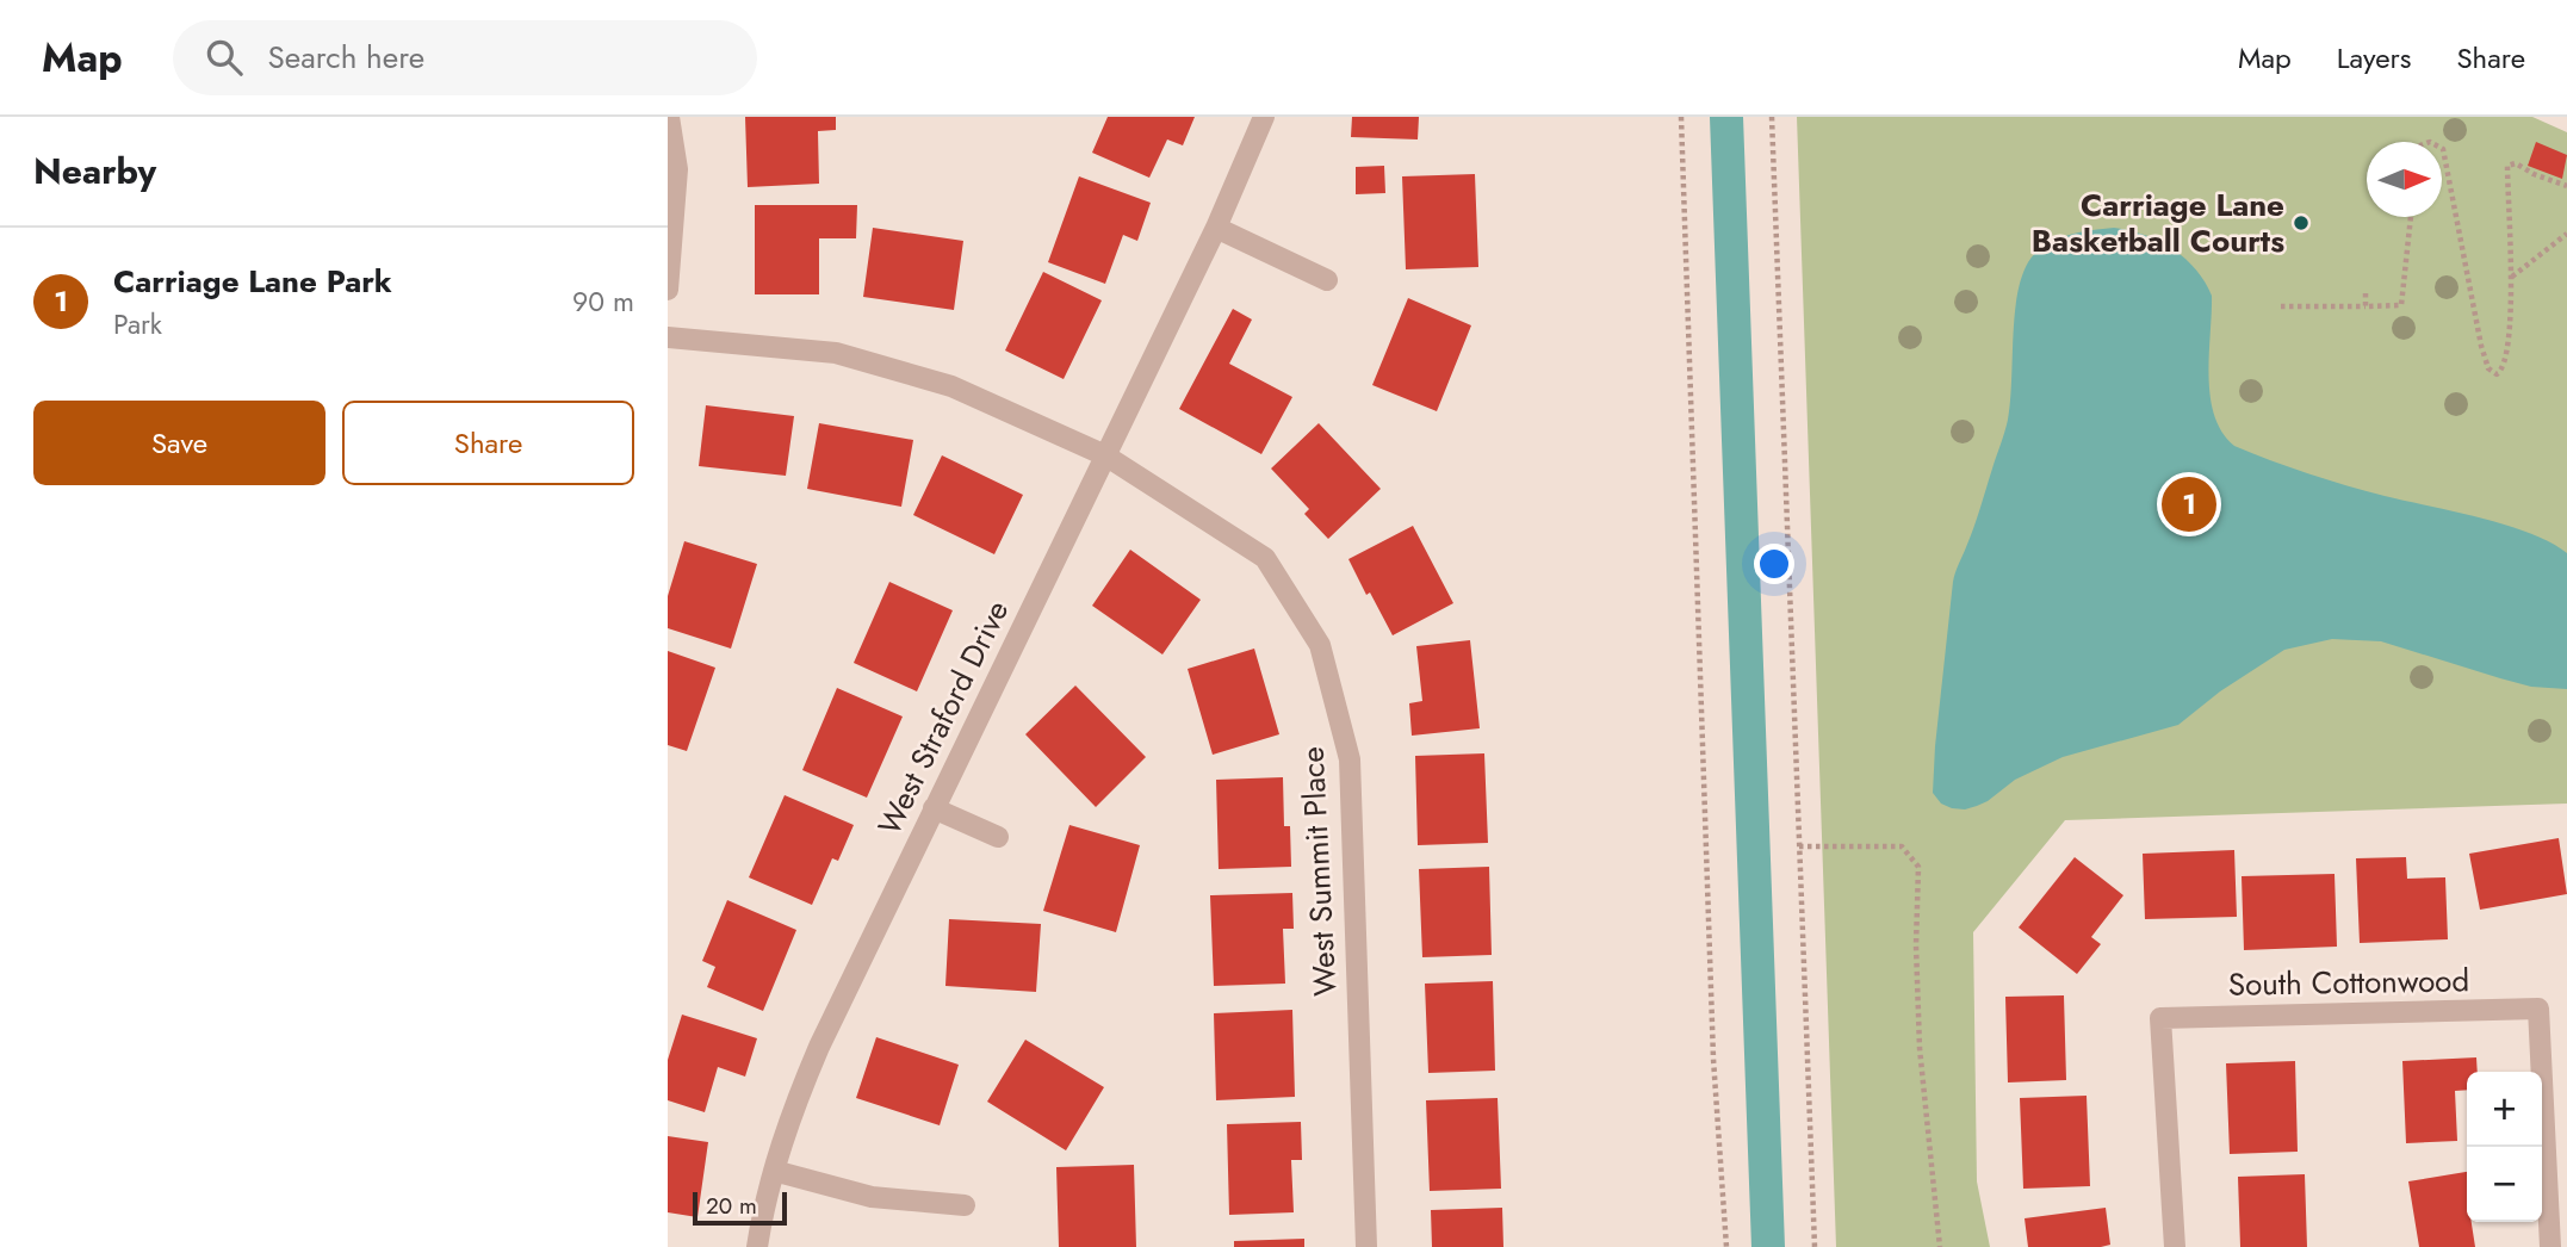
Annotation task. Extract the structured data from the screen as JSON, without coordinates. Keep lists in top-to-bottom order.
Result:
{
  "streets": {
    "street": ["West Straford Drive", "West Summit Place", "South Cottonwood"]
  },
  "crossings": [
    ["West Straford Drive", "West Summit Place"]
  ],
  "places": ["Carriage Lane Basketball Courts"],
  "scale_bar": "20 m",
  "north": "right",
  "page": {
    "header": "Map",
    "search": "Search here",
    "nav": ["Map", "Layers", "Share"],
    "heading": "Nearby",
    "list": [
      {
        "mark": "1",
        "name": "Carriage Lane Park",
        "note": "Park",
        "value": "90 m"
      }
    ],
    "buttons": ["Save", "Share"],
    "pins": "1",
    "map_buttons": ["+", "−"],
    "scale": "20 m"
  }
}
